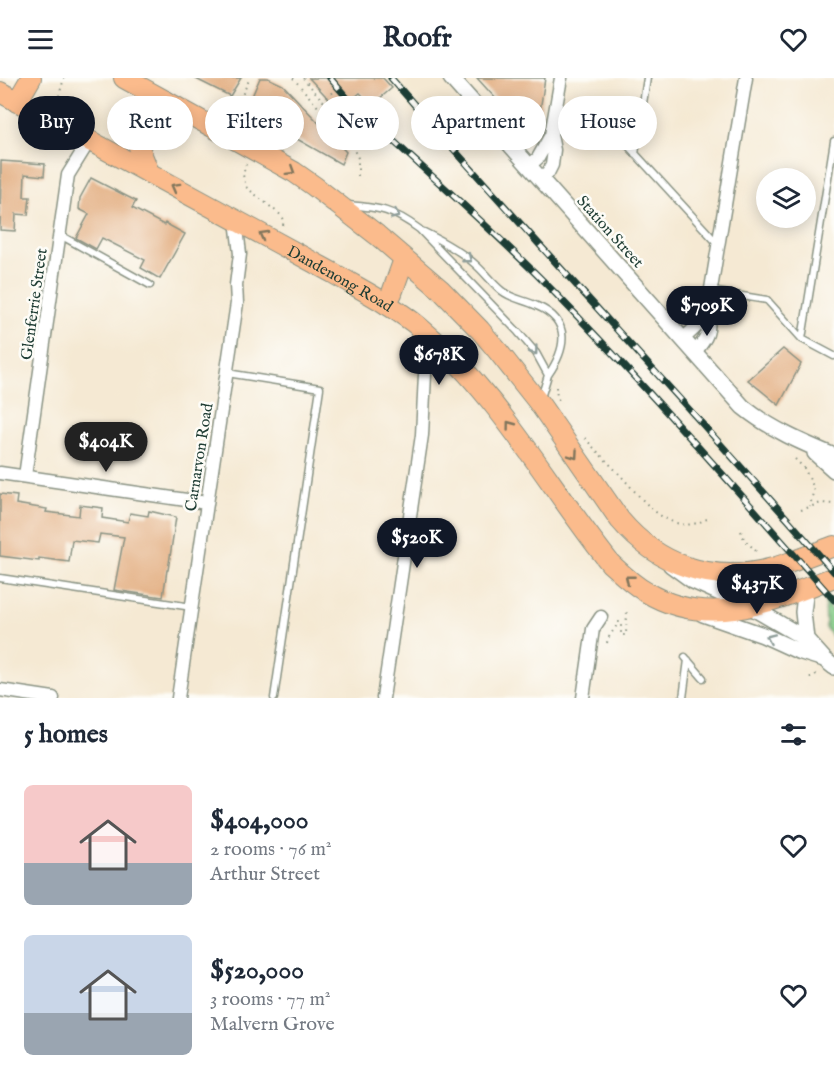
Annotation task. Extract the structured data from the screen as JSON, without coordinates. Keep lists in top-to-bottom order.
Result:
{
  "streets": {
    "main road": ["Dandenong Road"],
    "street": ["Station Street", "Glenferrie Street", "Carnarvon Road"]
  },
  "crossings": [
    ["Dandenong Road", "Carnarvon Road"]
  ],
  "page": {
    "header": "Roofr",
    "chip": [
      "Buy",
      "Rent",
      "Filters",
      "New",
      "Apartment",
      "House"
    ],
    "price": [
      "$709K",
      "$678K",
      "$404K",
      "$520K",
      "$437K"
    ],
    "heading": "5 homes",
    "list": [
      {
        "name": "$404,000",
        "note": "2 rooms · 76 m² · Arthur Street"
      },
      {
        "name": "$520,000",
        "note": "3 rooms · 77 m² · Malvern Grove"
      }
    ]
  }
}
